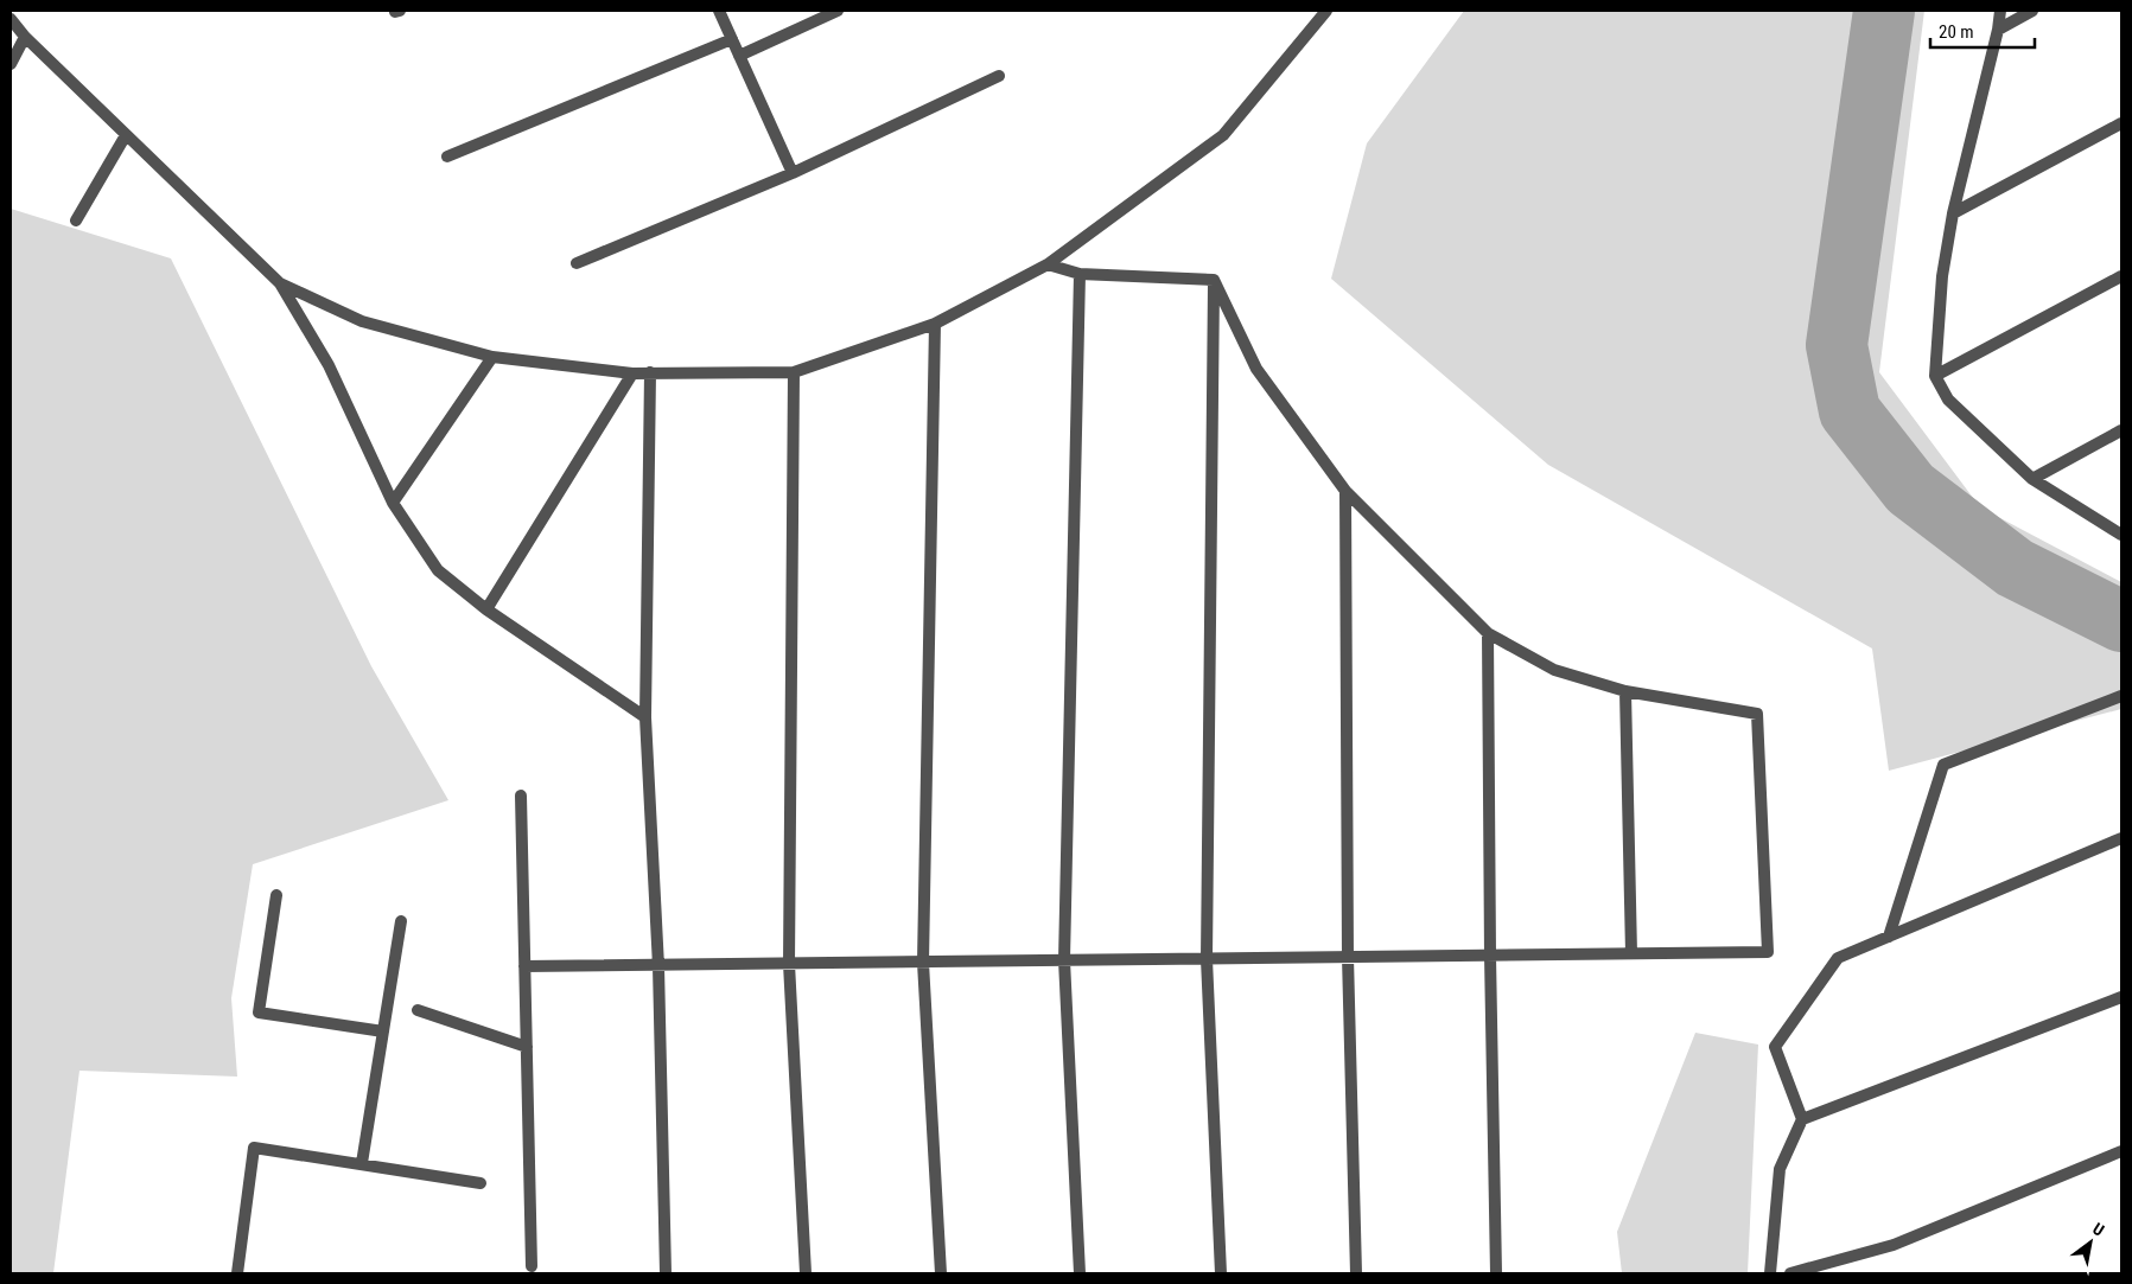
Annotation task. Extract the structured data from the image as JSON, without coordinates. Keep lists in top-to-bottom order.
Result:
{
  "scale_bar": "20 m",
  "north": "top right"
}
